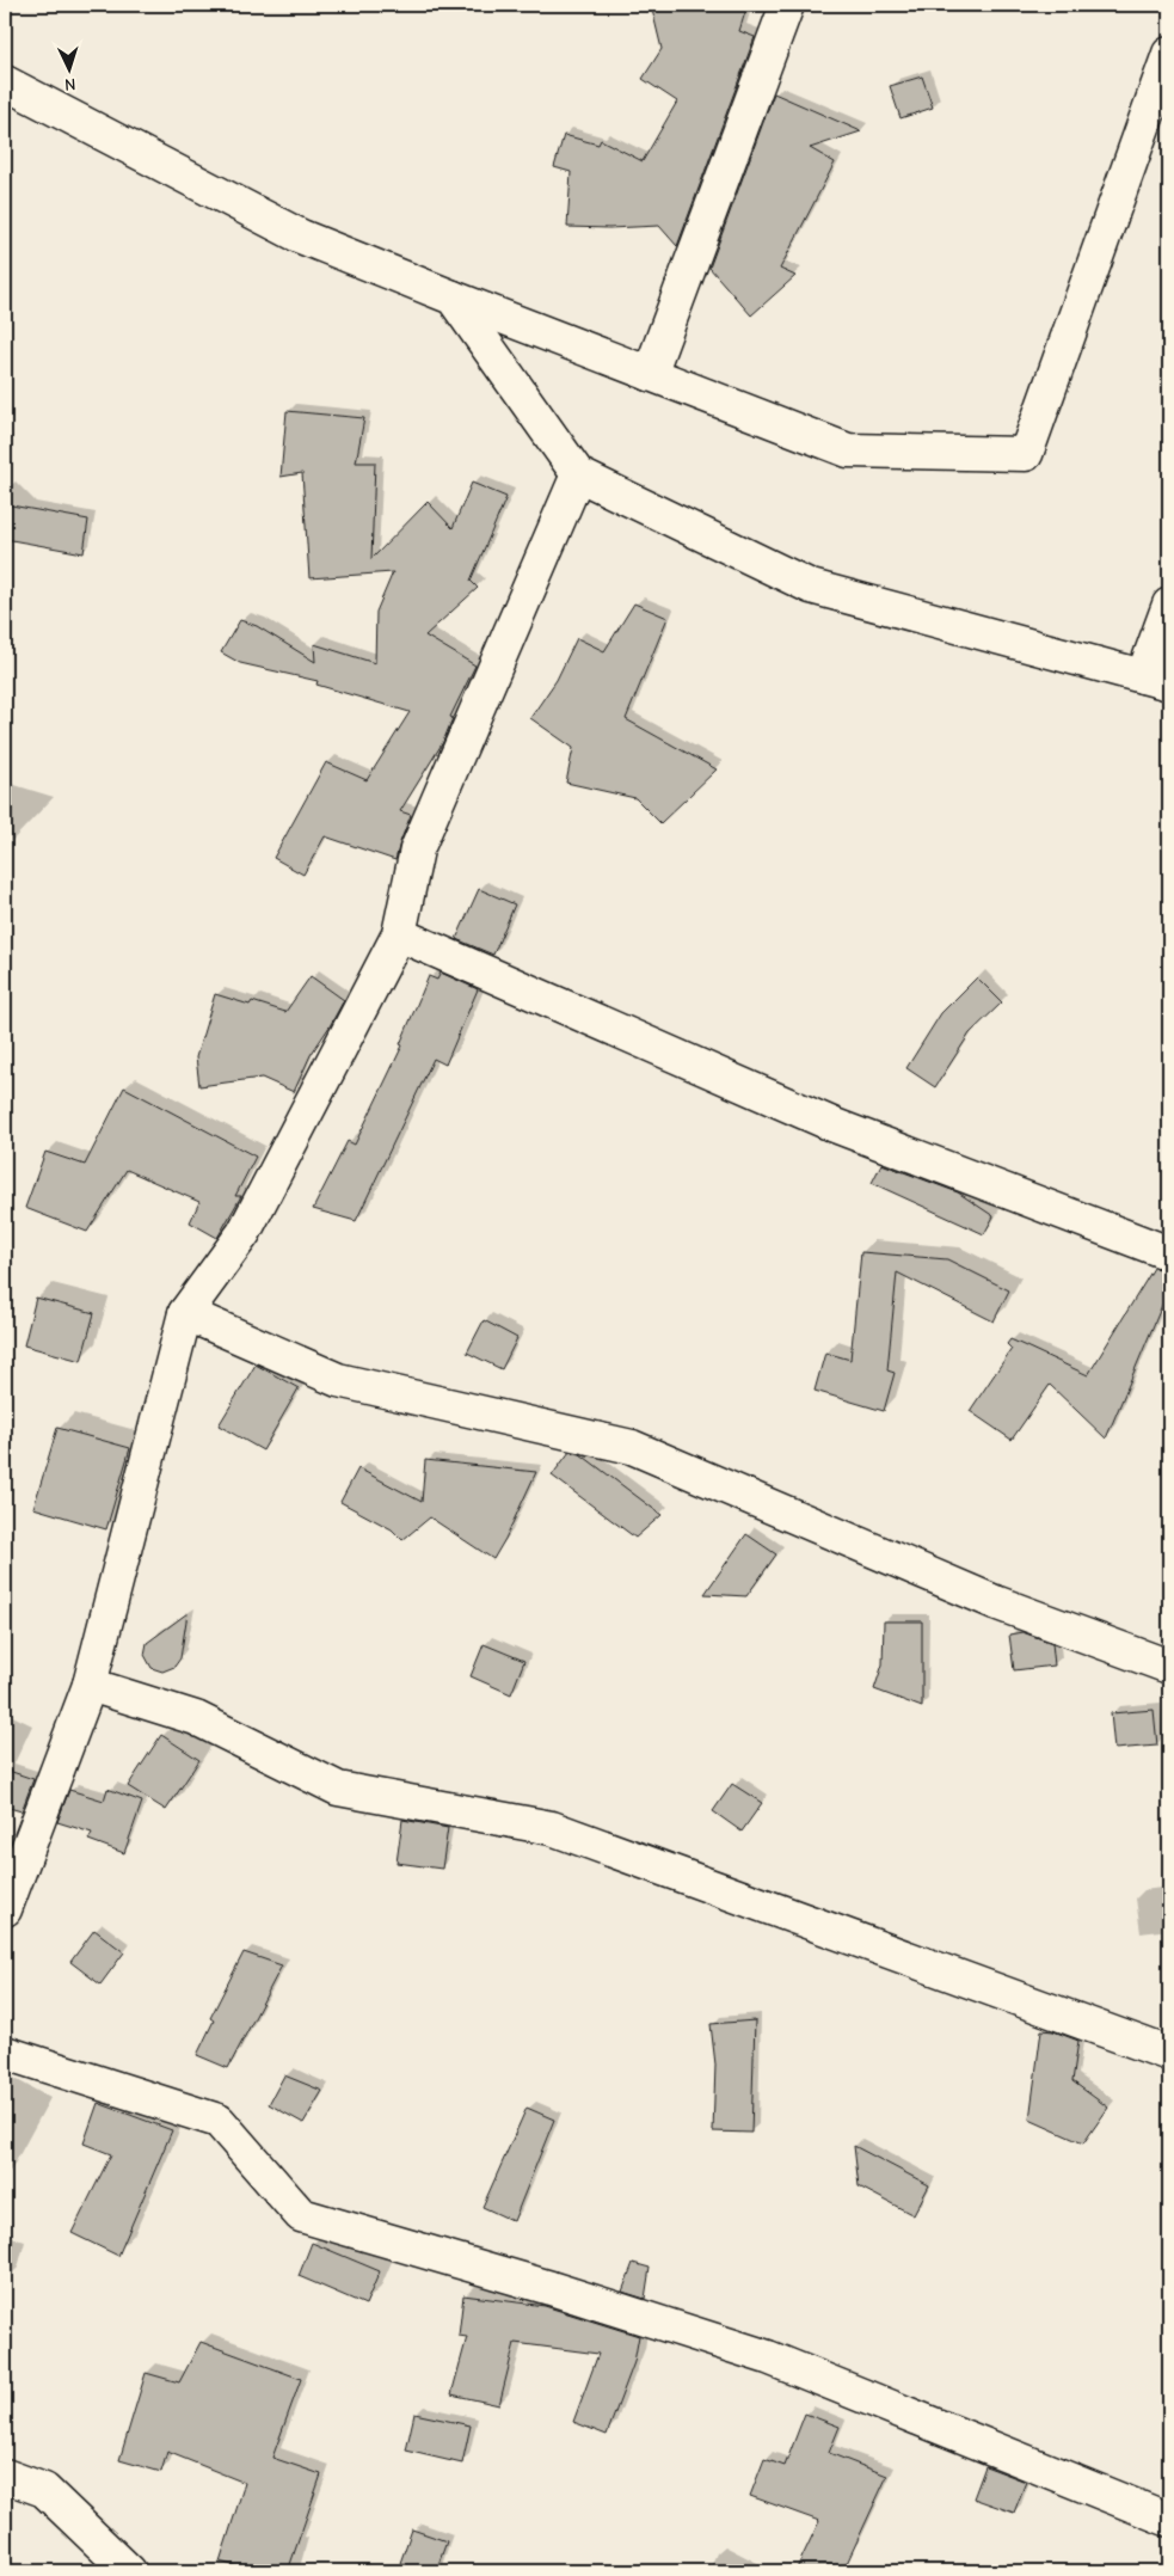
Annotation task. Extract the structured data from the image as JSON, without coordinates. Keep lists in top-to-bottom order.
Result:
{
  "north": "bottom"
}
